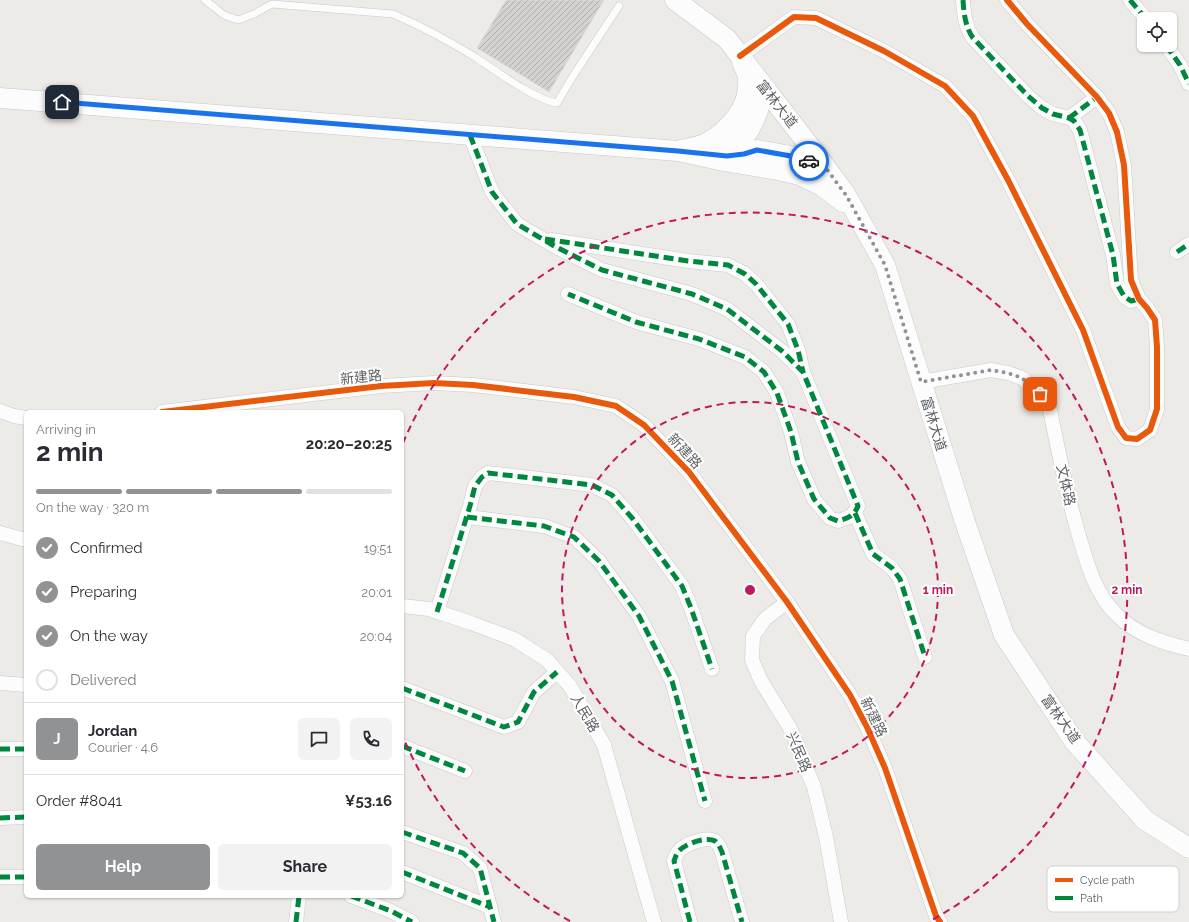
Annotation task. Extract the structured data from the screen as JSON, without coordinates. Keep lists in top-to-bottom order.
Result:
{
  "streets": {
    "main road": ["富林大道"],
    "street": [
      "新建路",
      "文体路",
      "人民路",
      "兴民路"
    ]
  },
  "crossings": [
    ["富林大道", "文体路"],
    ["新建路", "兴民路"]
  ],
  "legend": ["Cycle path", "Path"],
  "page": {
    "heading": ["2 min", "Arriving in", "20:20–20:25"],
    "panel": [
      "Jordan",
      "Courier · 4.6",
      "Order #8041",
      "¥53.16"
    ],
    "bar": "On the way · 320 m",
    "list": [
      ["Confirmed", "19:51"],
      ["Preparing", "20:01"],
      ["On the way", "20:04"],
      "Delivered"
    ],
    "round": "J",
    "buttons": ["Help", "Share"]
  },
  "rings": ["1 min", "2 min"]
}
